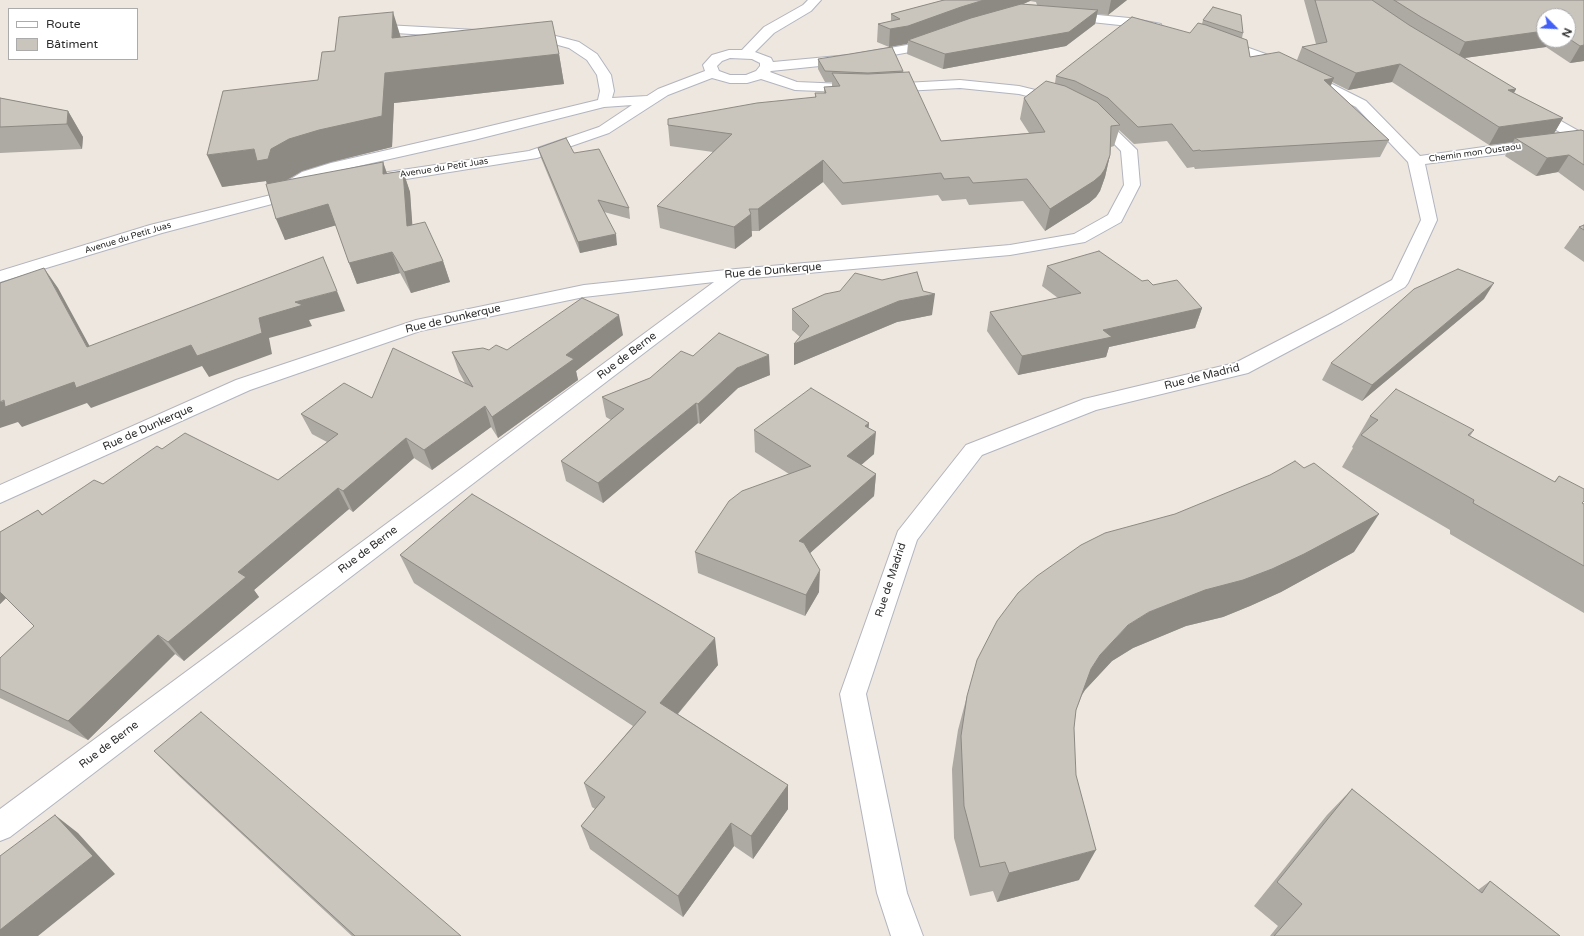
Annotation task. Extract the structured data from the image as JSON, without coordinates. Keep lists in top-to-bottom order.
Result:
{
  "streets": {
    "street": [
      "Chemin mon Oustaou",
      "Avenue du Petit Juas",
      "Rue de Dunkerque",
      "Rue de Berne",
      "Rue de Madrid"
    ]
  },
  "crossings": [
    ["Chemin mon Oustaou", "Rue de Madrid"],
    ["Rue de Dunkerque", "Rue de Berne"]
  ],
  "legend": ["Route", "Bâtiment"],
  "north": "bottom right"
}
